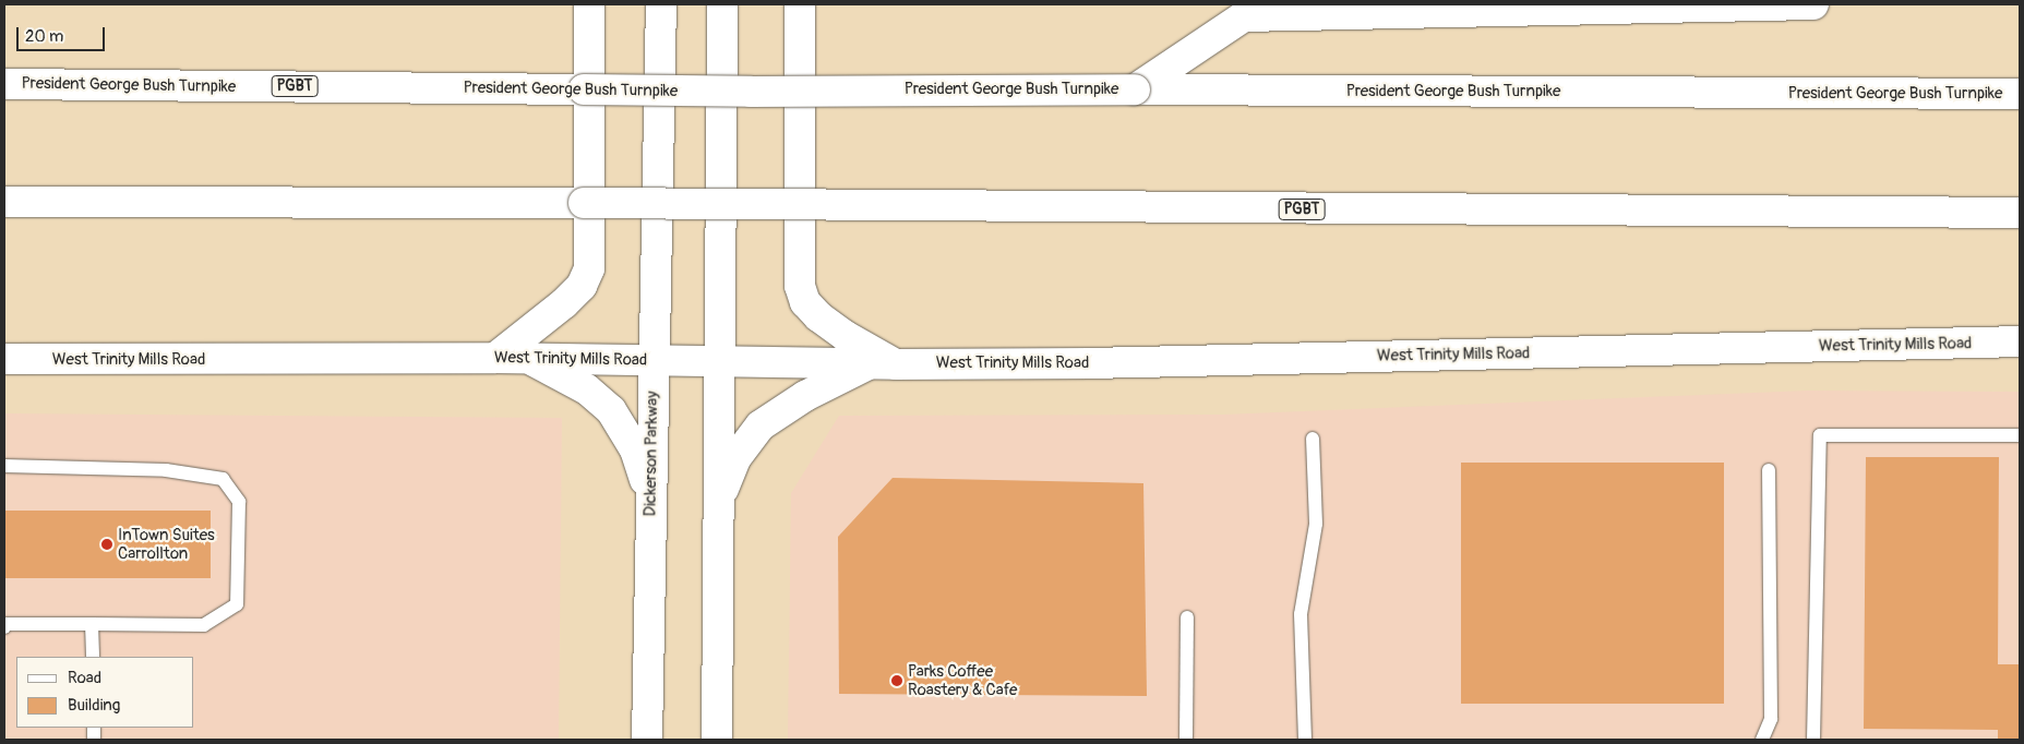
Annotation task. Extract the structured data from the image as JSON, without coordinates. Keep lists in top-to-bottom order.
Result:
{
  "streets": {
    "main road": [
      "President George Bush Turnpike",
      "PGBT",
      "West Trinity Mills Road",
      "Dickerson Parkway"
    ]
  },
  "crossings": [
    ["West Trinity Mills Road", "Dickerson Parkway"]
  ],
  "places": ["InTown Suites Carrollton", "Parks Coffee Roastery & Cafe"],
  "legend": ["Road", "Building"],
  "scale_bar": "20 m"
}
